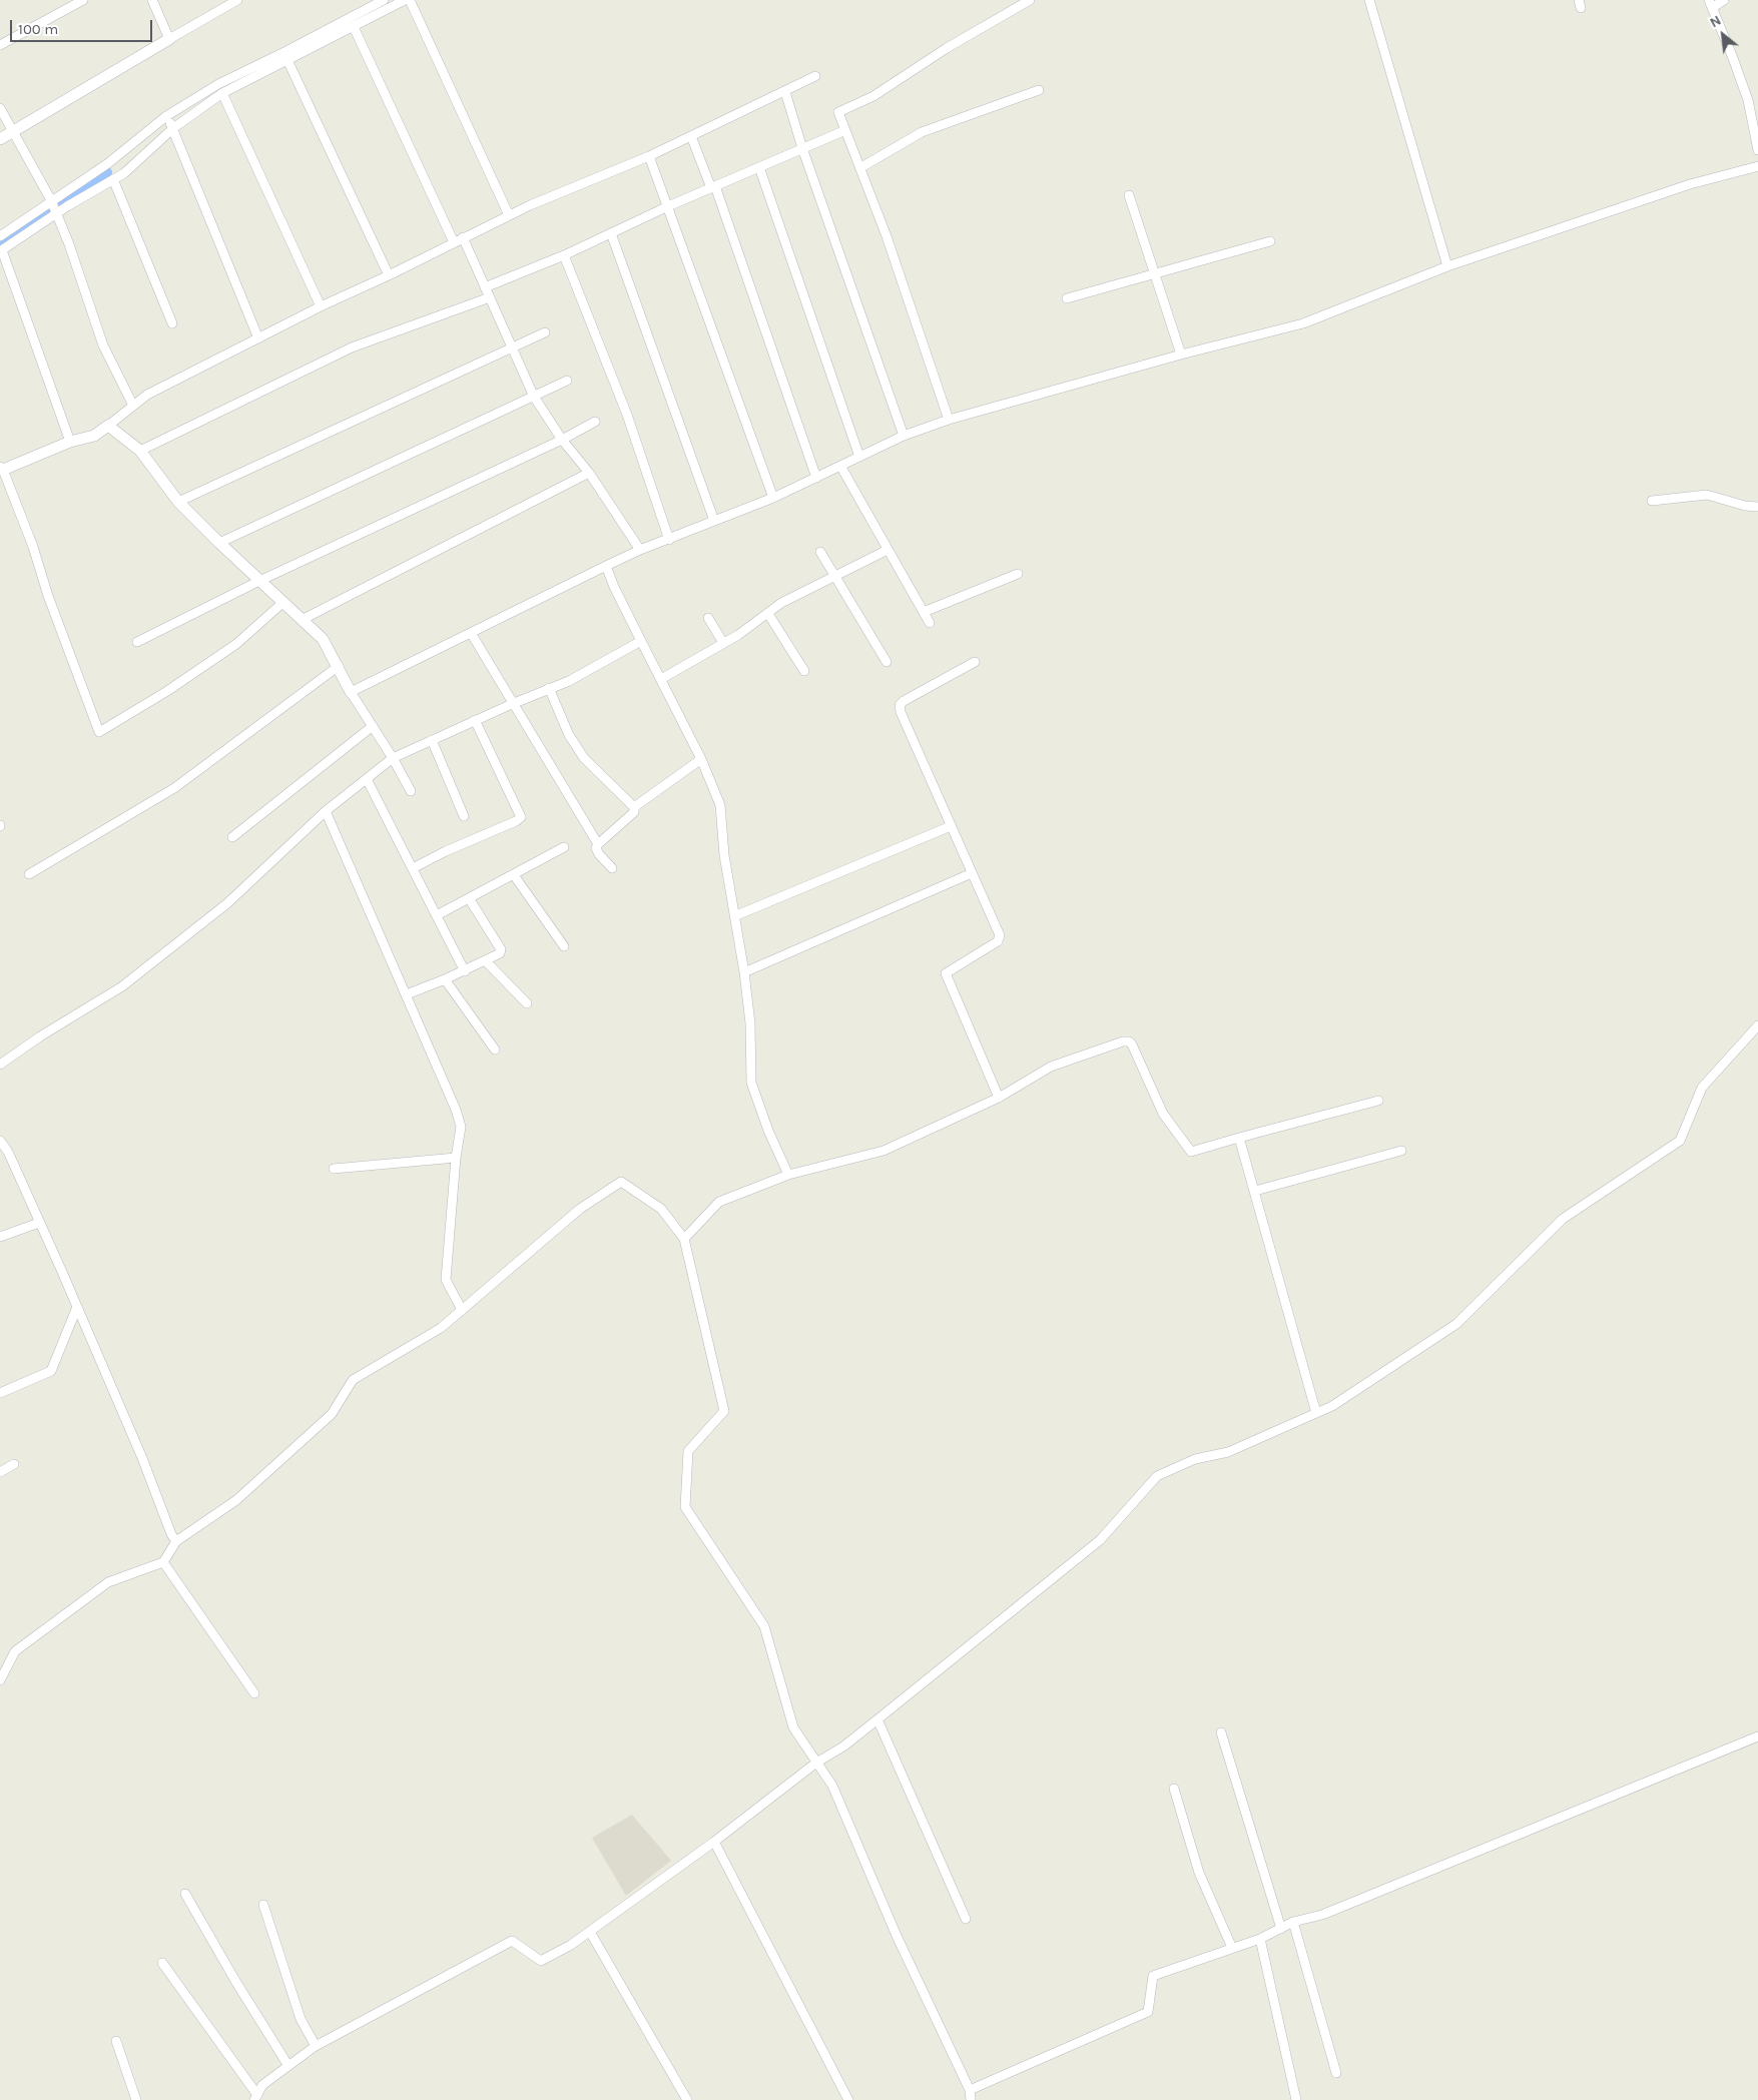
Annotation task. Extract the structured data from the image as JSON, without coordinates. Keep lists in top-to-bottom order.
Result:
{
  "scale_bar": "100 m",
  "north": "top left"
}
